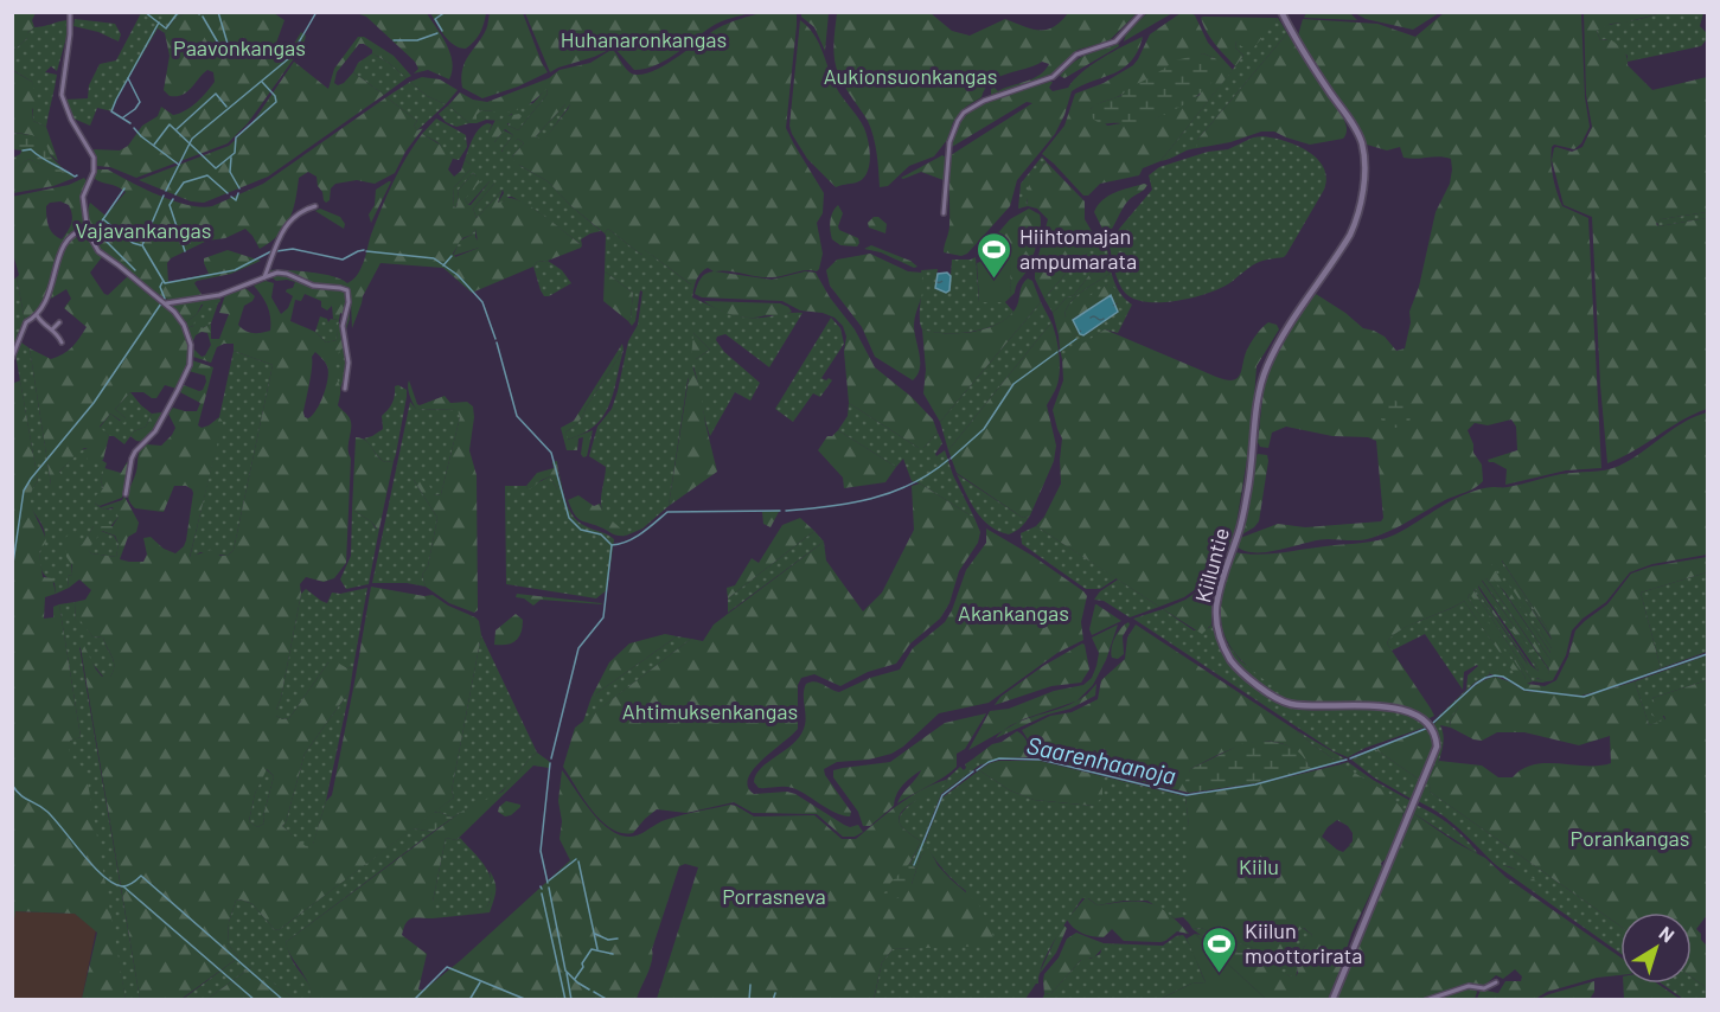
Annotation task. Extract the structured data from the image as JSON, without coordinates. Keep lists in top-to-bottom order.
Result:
{
  "streets": {
    "street": ["Kiiluntie"]
  },
  "water": ["Saarenhaanoja"],
  "parks": [
    "Huhanaronkangas",
    "Paavonkangas",
    "Aukionsuonkangas",
    "Vajavankangas",
    "Akankangas",
    "Ahtimuksenkangas",
    "Porankangas",
    "Kiilu",
    "Porrasneva"
  ],
  "places": {
    "sports": ["Hiihtomajan ampumarata", "Kiilun moottorirata"]
  },
  "north": "top right"
}
